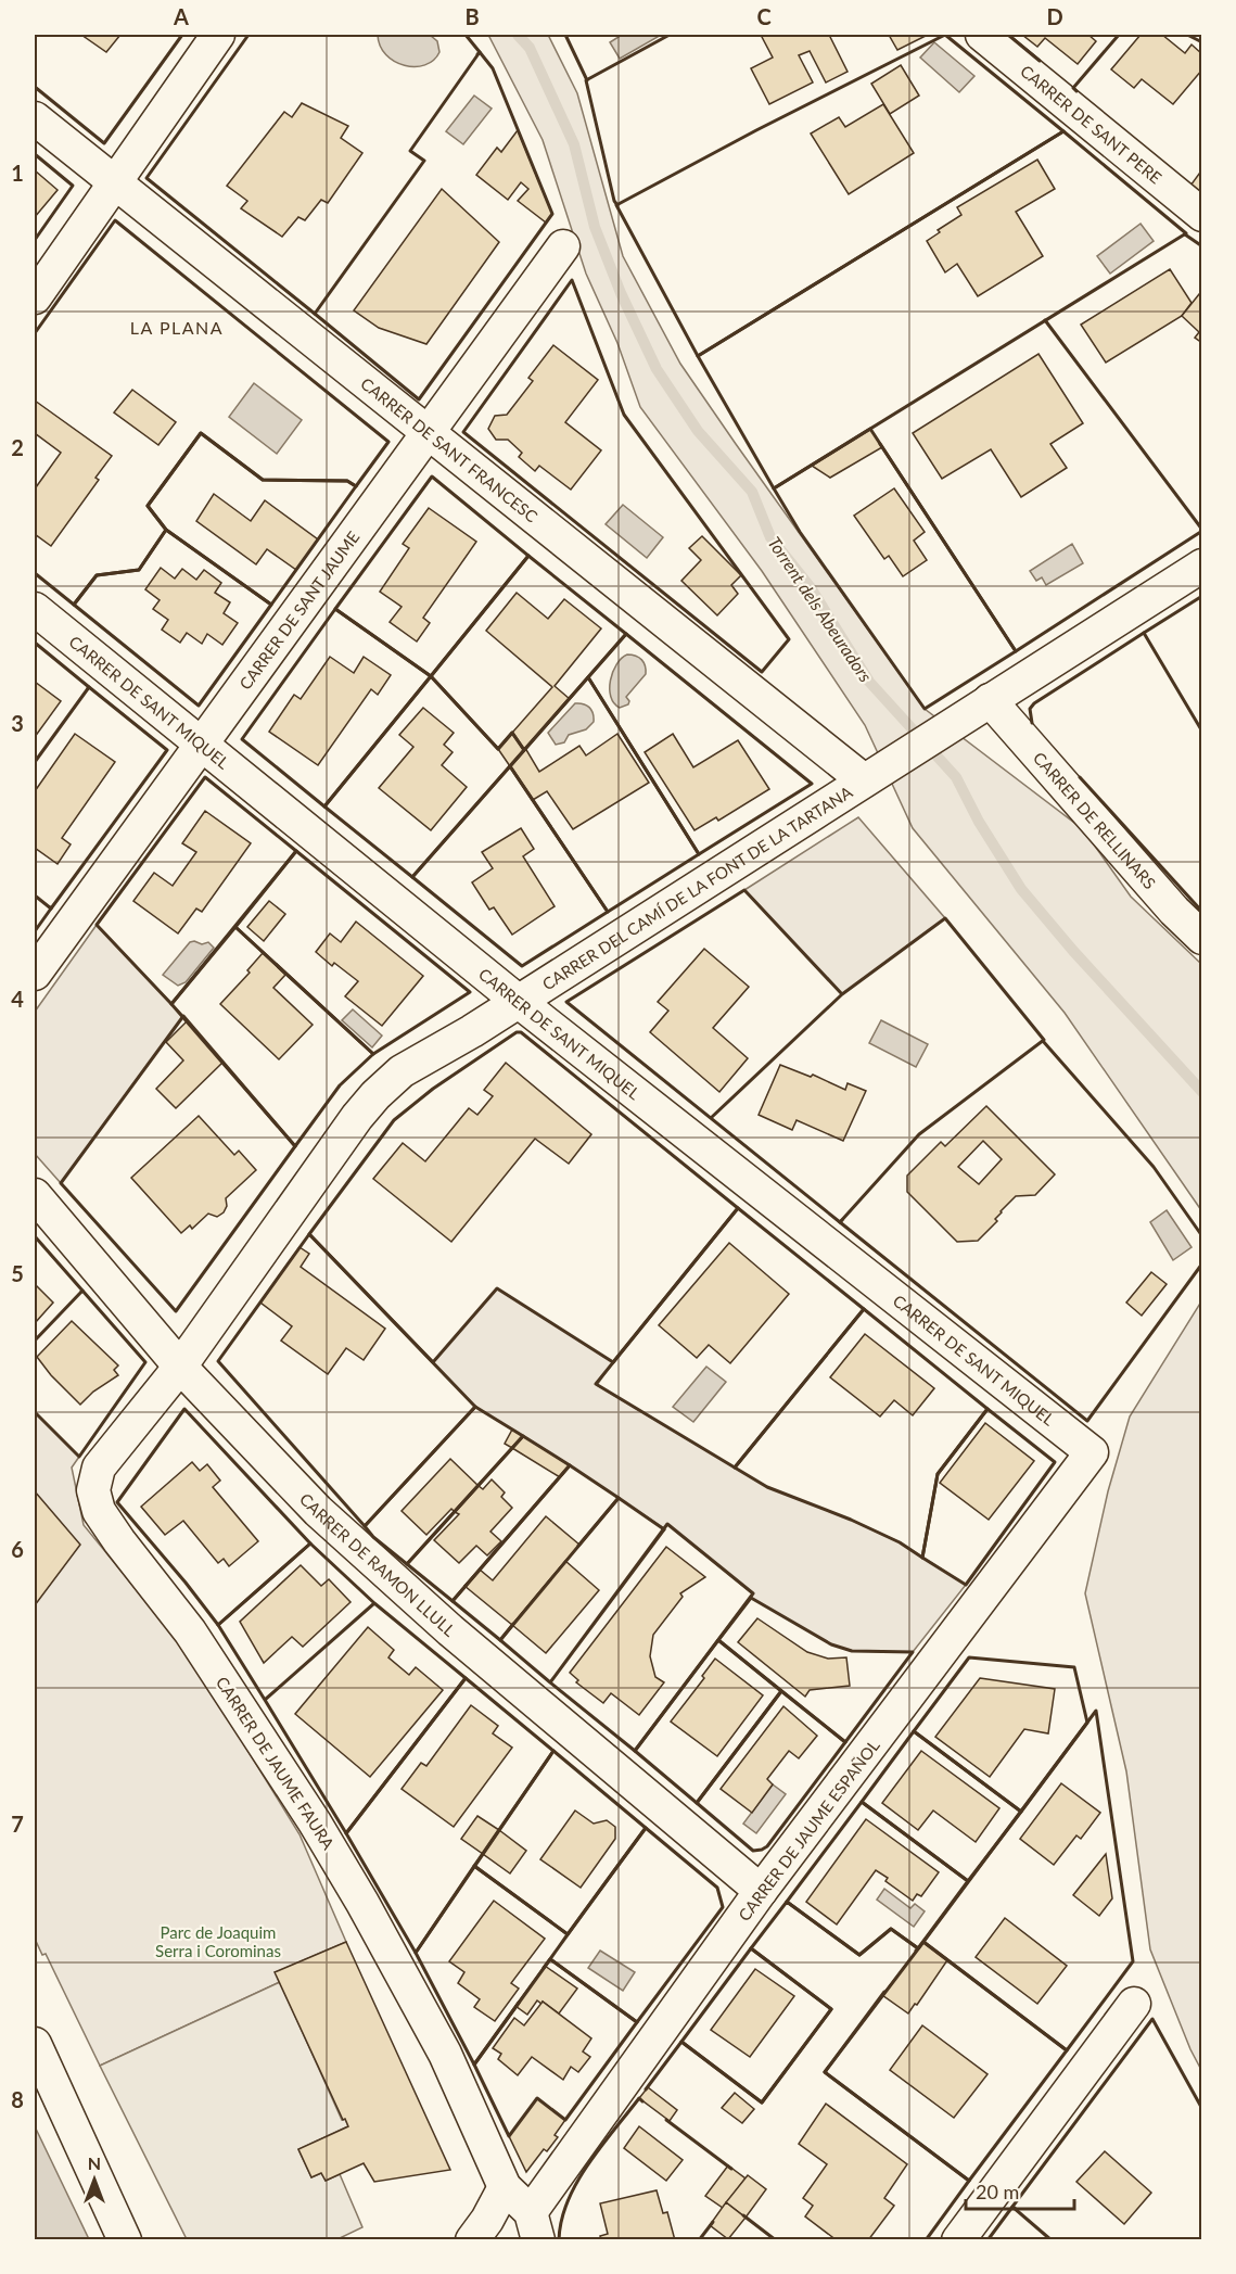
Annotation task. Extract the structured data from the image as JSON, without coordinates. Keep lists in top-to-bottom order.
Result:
{
  "streets": {
    "street": [
      "CARRER DE SANT PERE",
      "CARRER DE SANT FRANCESC",
      "CARRER DE SANT JAUME",
      "CARRER DE SANT MIQUEL",
      "CARRER DE RELLINARS",
      "CARRER DEL CAMÍ DE LA FONT DE LA TARTANA",
      "CARRER DE RAMON LLULL",
      "CARRER DE JAUME FAURA",
      "CARRER DE JAUME ESPAÑOL"
    ]
  },
  "crossings": [
    ["CARRER DE SANT FRANCESC", "CARRER DE SANT JAUME"],
    ["CARRER DE SANT FRANCESC", "CARRER DEL CAMÍ DE LA FONT DE LA TARTANA"],
    ["CARRER DE SANT JAUME", "CARRER DE SANT MIQUEL"],
    ["CARRER DE SANT MIQUEL", "CARRER DEL CAMÍ DE LA FONT DE LA TARTANA"],
    ["CARRER DE SANT MIQUEL", "CARRER DE JAUME ESPAÑOL"],
    ["CARRER DE RELLINARS", "CARRER DEL CAMÍ DE LA FONT DE LA TARTANA"],
    ["CARRER DEL CAMÍ DE LA FONT DE LA TARTANA", "CARRER DE RAMON LLULL"],
    ["CARRER DEL CAMÍ DE LA FONT DE LA TARTANA", "CARRER DE JAUME FAURA"],
    ["CARRER DE RAMON LLULL", "CARRER DE JAUME FAURA"],
    ["CARRER DE RAMON LLULL", "CARRER DE JAUME ESPAÑOL"],
    ["CARRER DE JAUME FAURA", "CARRER DE JAUME ESPAÑOL"]
  ],
  "districts": ["LA PLANA"],
  "water": ["Torrent dels Abeuradors"],
  "parks": ["Parc de Joaquim Serra i Corominas"],
  "scale_bar": "20 m",
  "north": "top",
  "grid": {
    "columns": [
      "A",
      "B",
      "C",
      "D"
    ],
    "rows": [
      "1",
      "2",
      "3",
      "4",
      "5",
      "6",
      "7",
      "8"
    ]
  }
}
